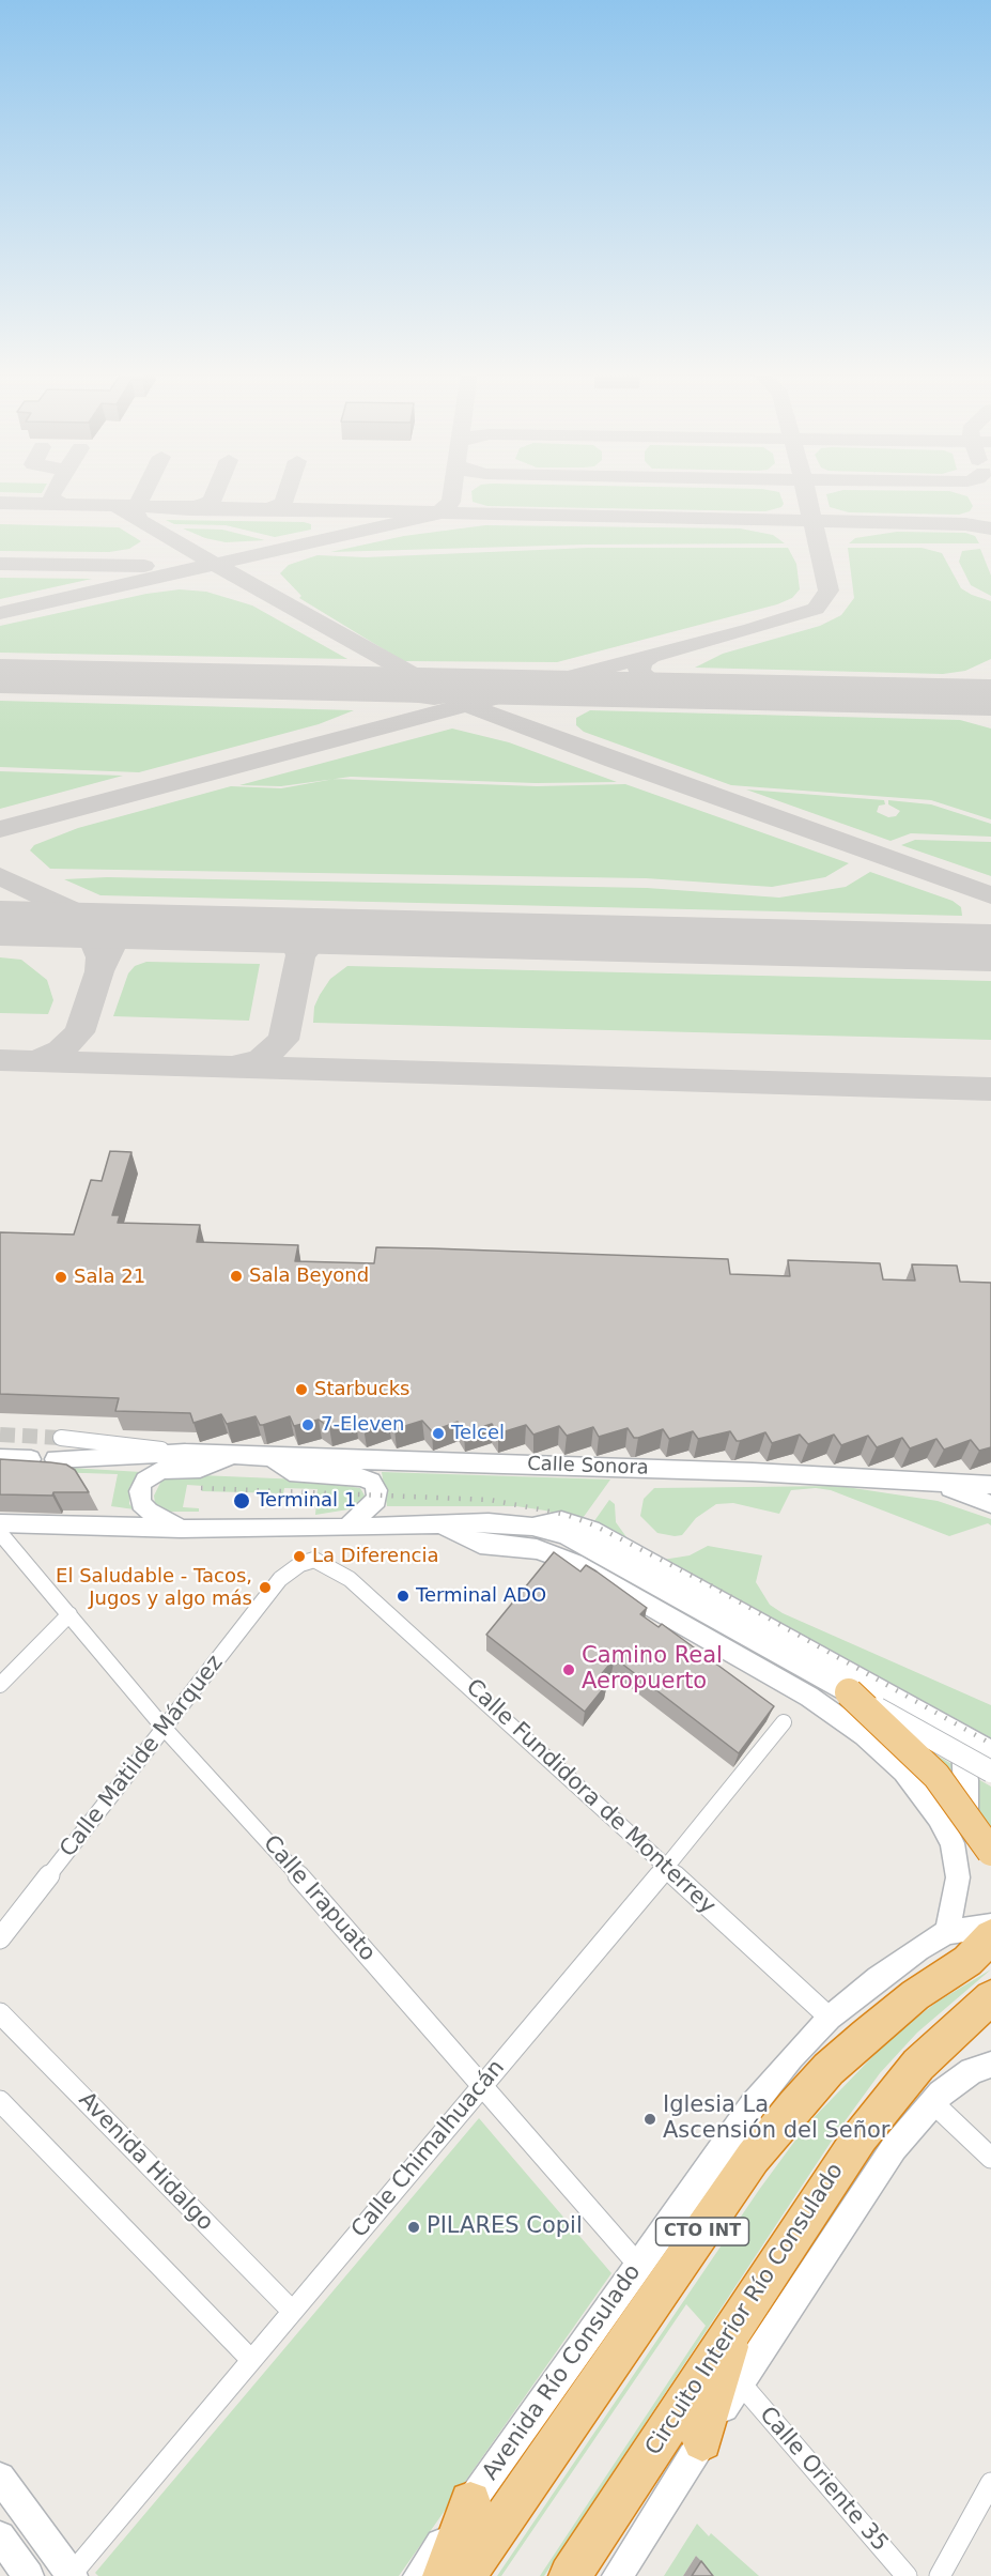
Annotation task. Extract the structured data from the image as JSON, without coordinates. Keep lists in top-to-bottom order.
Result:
{
  "streets": {
    "highway": ["CTO INT", "Circuito Interior Río Consulado"],
    "street": [
      "Calle Sonora",
      "Calle Matilde Márquez",
      "Calle Fundidora de Monterrey",
      "Calle Irapuato",
      "Calle Chimalhuacán",
      "Avenida Hidalgo",
      "Avenida Río Consulado",
      "Calle Oriente 35"
    ]
  },
  "crossings": [
    ["Calle Matilde Márquez", "Calle Fundidora de Monterrey"],
    ["Calle Matilde Márquez", "Calle Irapuato"],
    ["Calle Fundidora de Monterrey", "Calle Chimalhuacán"],
    ["Calle Fundidora de Monterrey", "Avenida Río Consulado"],
    ["Calle Irapuato", "Calle Chimalhuacán"],
    ["Calle Irapuato", "Avenida Río Consulado"],
    ["Calle Chimalhuacán", "Avenida Hidalgo"]
  ],
  "places": [
    "Sala Beyond",
    "Sala 21",
    "Starbucks",
    "7-Eleven",
    "Telcel",
    "Terminal 1",
    "La Diferencia",
    "El Saludable - Tacos, Jugos y algo más",
    "Terminal ADO",
    "Camino Real Aeropuerto",
    "Iglesia La Ascensión del Señor",
    "PILARES Copil"
  ]
}
